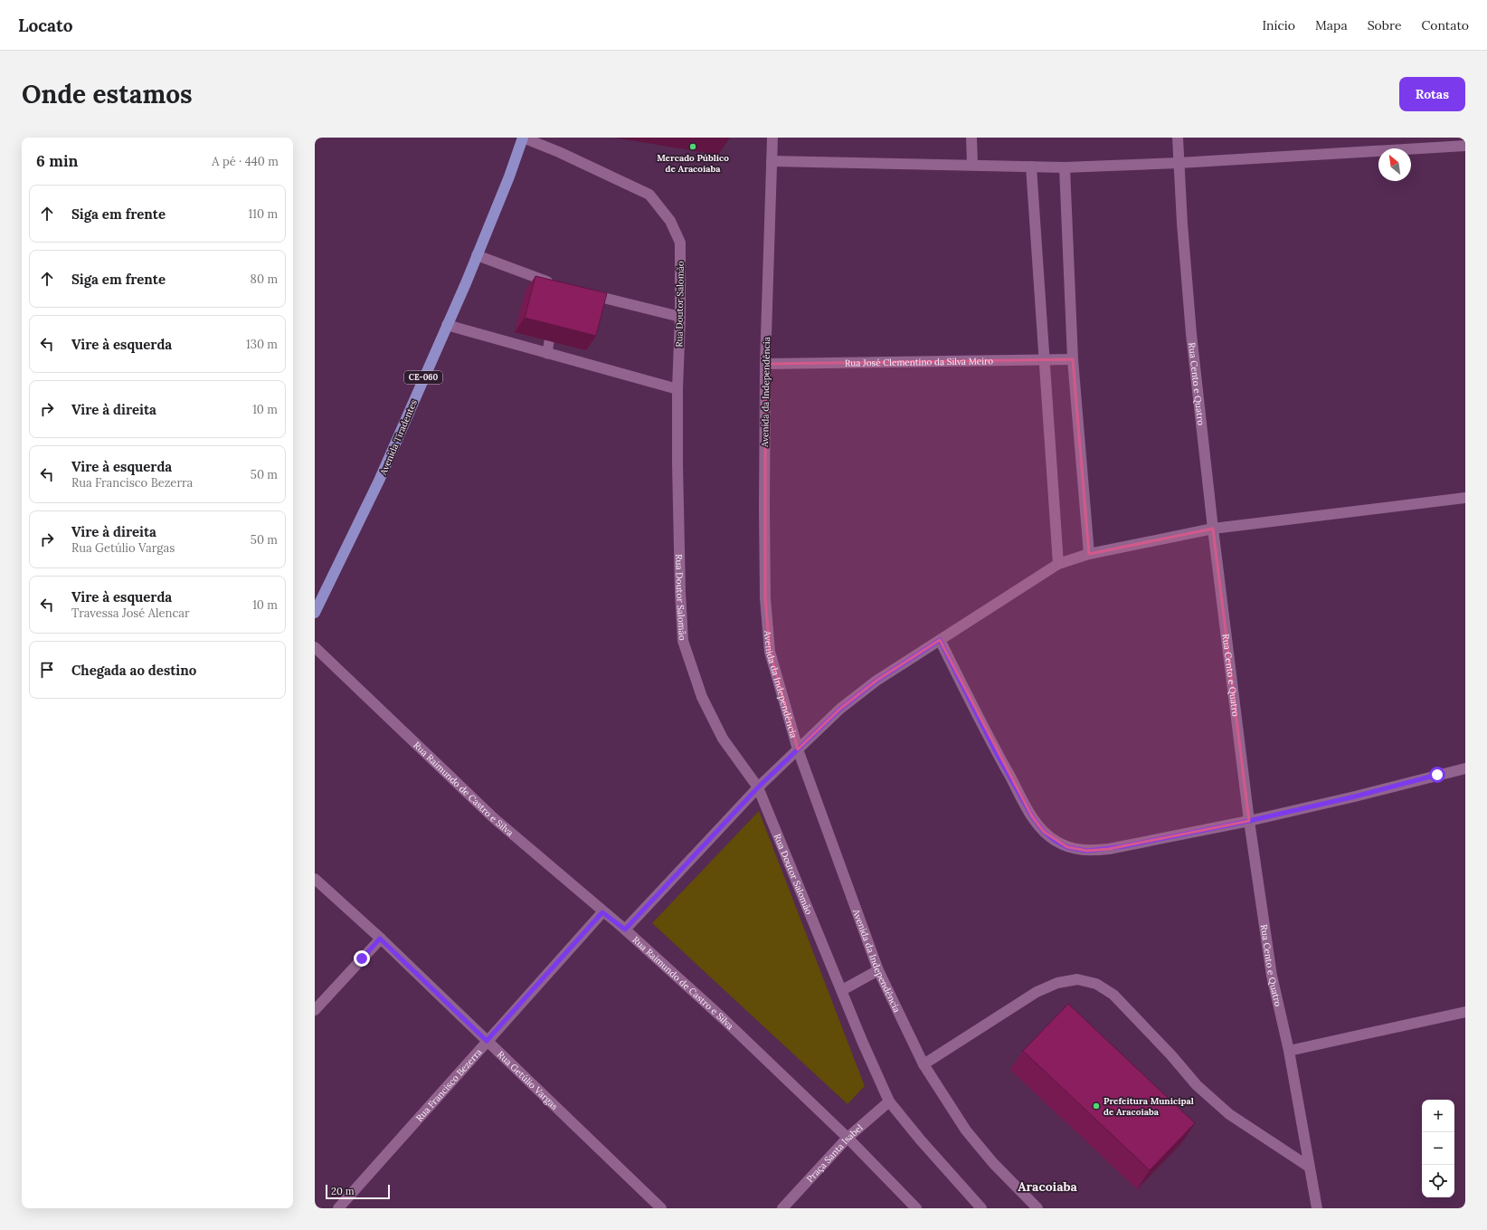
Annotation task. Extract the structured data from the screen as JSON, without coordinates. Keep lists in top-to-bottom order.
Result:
{
  "streets": {
    "main road": ["CE-060", "Avenida Tiradentes"],
    "street": [
      "Rua Doutor Salomão",
      "Rua José Clementino da Silva Meiro",
      "Rua Cento e Quatro",
      "Avenida da Independência",
      "Rua Raimundo de Castro e Silva",
      "Rua Getúlio Vargas",
      "Rua Francisco Bezerra",
      "Praça Santa Isabel"
    ]
  },
  "crossings": [
    ["Rua Doutor Salomão", "Avenida Tiradentes"],
    ["Rua Doutor Salomão", "Praça Santa Isabel"],
    ["Rua José Clementino da Silva Meiro", "Avenida da Independência"],
    ["Rua Raimundo de Castro e Silva", "Rua Francisco Bezerra"],
    ["Rua Raimundo de Castro e Silva", "Praça Santa Isabel"],
    ["Rua Getúlio Vargas", "Rua Francisco Bezerra"]
  ],
  "districts": ["Aracoiaba"],
  "places": ["Mercado Público de Aracoiaba", "Prefeitura Municipal de Aracoiaba"],
  "scale_bar": "20 m",
  "north": "top left",
  "page": {
    "header": "Locato",
    "nav": [
      "Início",
      "Mapa",
      "Sobre",
      "Contato"
    ],
    "buttons": "Rotas",
    "title": "Onde estamos",
    "heading": ["6 min", "A pé · 440 m"],
    "list": [
      ["Siga em frente", "110 m"],
      ["Siga em frente", "80 m"],
      ["Vire à esquerda", "130 m"],
      ["Vire à direita", "10 m"],
      ["Vire à esquerda", "Rua Francisco Bezerra", "50 m"],
      ["Vire à direita", "Rua Getúlio Vargas", "50 m"],
      ["Vire à esquerda", "Travessa José Alencar", "10 m"],
      "Chegada ao destino"
    ],
    "map_buttons": ["+", "−"],
    "scale": "20 m"
  }
}
